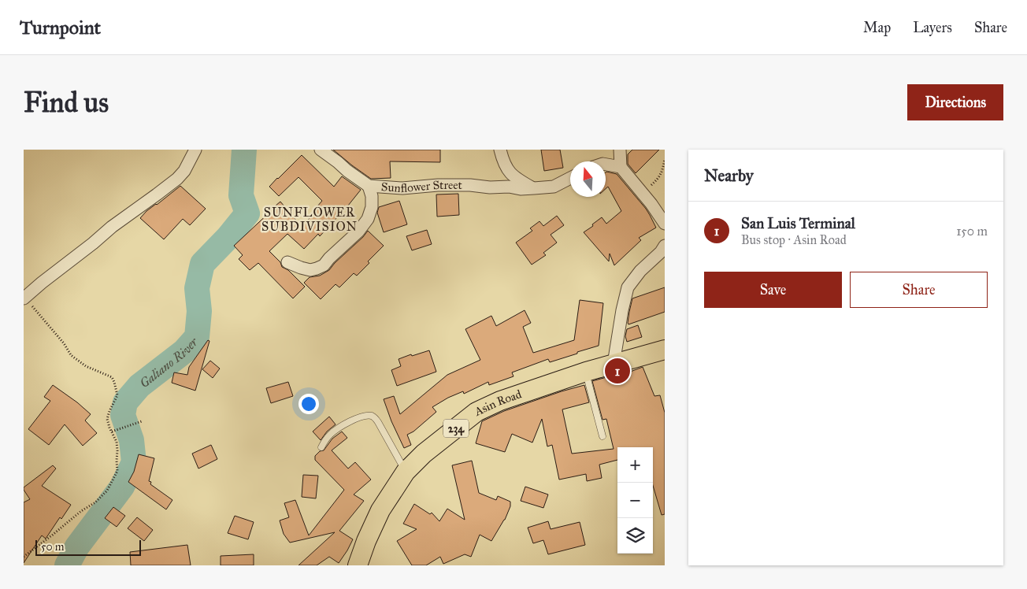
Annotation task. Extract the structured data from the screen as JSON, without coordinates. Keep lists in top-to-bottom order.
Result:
{
  "streets": {
    "main road": ["Asin Road", "234"],
    "street": ["Sunflower Street"]
  },
  "districts": ["SUNFLOWER SUBDIVISION"],
  "water": ["Galiano River"],
  "scale_bar": "50 m",
  "north": "top",
  "page": {
    "header": "Turnpoint",
    "nav": ["Map", "Layers", "Share"],
    "buttons": [
      "Directions",
      ["Save", "Share"]
    ],
    "title": "Find us",
    "heading": "Nearby",
    "list": [
      {
        "mark": "1",
        "name": "San Luis Terminal",
        "note": "Bus stop · Asin Road",
        "value": "150 m"
      }
    ],
    "pins": "1",
    "map_buttons": ["+", "−"],
    "scale": "50 m"
  }
}
